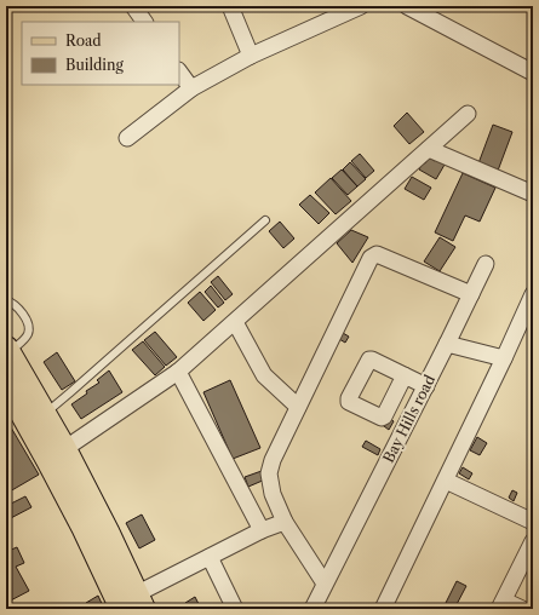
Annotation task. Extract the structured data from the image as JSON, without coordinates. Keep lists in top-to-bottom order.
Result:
{
  "streets": {
    "street": ["Bay Hills road"]
  },
  "legend": ["Road", "Building"]
}
